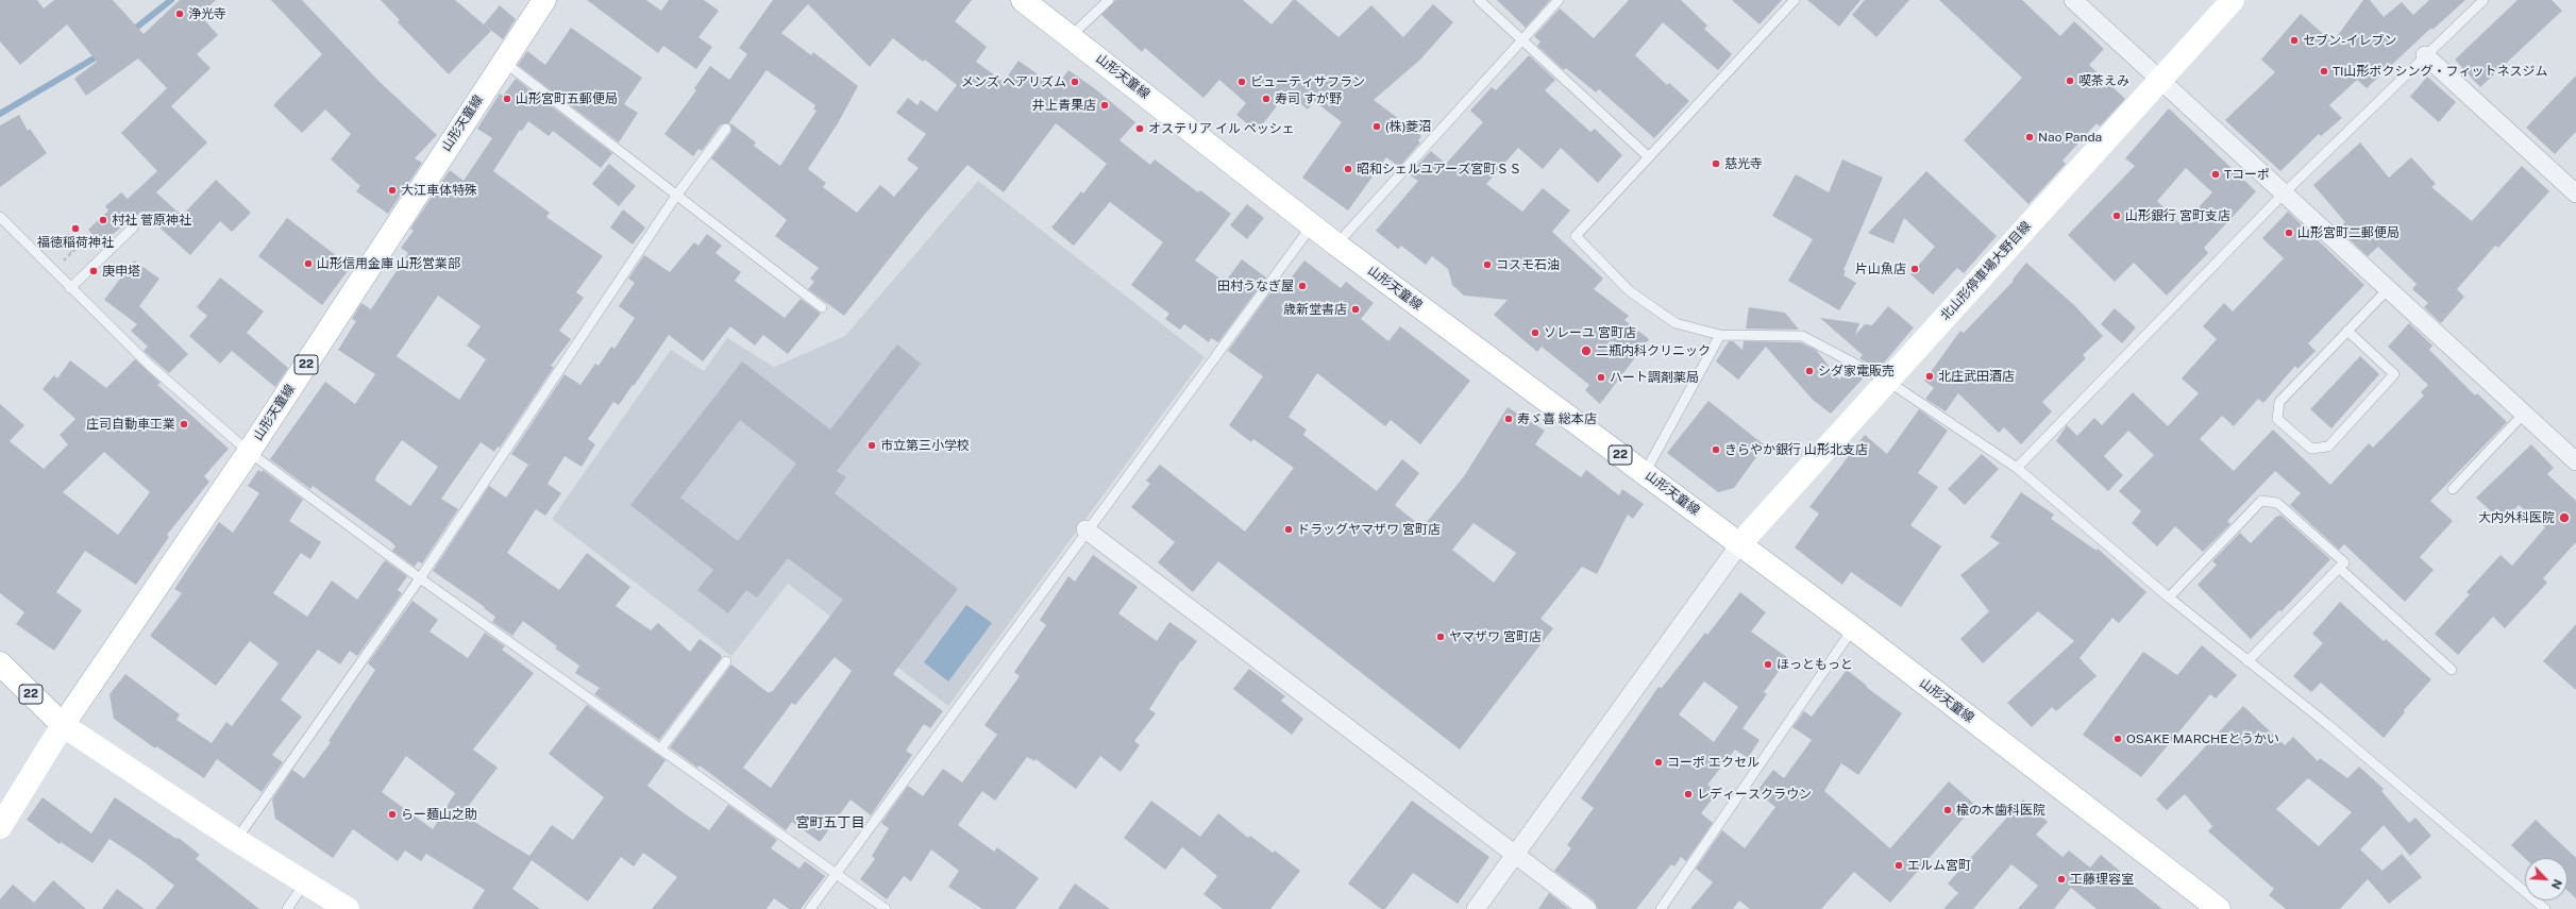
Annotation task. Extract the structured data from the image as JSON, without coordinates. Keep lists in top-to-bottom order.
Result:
{
  "streets": {
    "main road": ["山形天童線", "北山形停車場大野目線", "22"]
  },
  "crossings": [
    ["山形天童線", "北山形停車場大野目線"],
    ["山形天童線", "22"]
  ],
  "districts": ["宮町五丁目"],
  "places": [
    "浄光寺",
    "セブン-イレブン",
    "TI山形ボクシング・フィットネスジム",
    "喫茶えみ",
    "メンズ ヘアリズム",
    "ビューティサフラン",
    "山形宮町五郵便局",
    "寿司 すが野",
    "井上青果店",
    "(株)菱沼",
    "オステリア イル ペッシェ",
    "Nao Panda",
    "慈光寺",
    "昭和シェルユアーズ宮町ＳＳ",
    "Tコーポ",
    "大江車体特殊",
    "山形銀行 宮町支店",
    "村社 菅原神社",
    "福徳稲荷神社",
    "山形宮町二郵便局",
    "山形信用金庫 山形営業部",
    "コスモ石油",
    "片山魚店",
    "庚申塔",
    "田村うなぎ屋",
    "歳新堂書店",
    "ソレーユ 宮町店",
    "二瓶内科クリニック",
    "シダ家電販売",
    "北庄武田酒店",
    "ハート調剤薬局",
    "寿ゞ喜 総本店",
    "庄司自動車工業",
    "市立第三小学校",
    "きらやか銀行 山形北支店",
    "大内外科医院",
    "ドラッグヤマザワ 宮町店",
    "ヤマザワ 宮町店",
    "ほっともっと",
    "OSAKE MARCHEとうかい",
    "コーポ エクセル",
    "レディースクラウン",
    "楡の木歯科医院",
    "らー麺山之助",
    "エルム宮町",
    "工藤理容室"
  ],
  "north": "bottom right"
}
